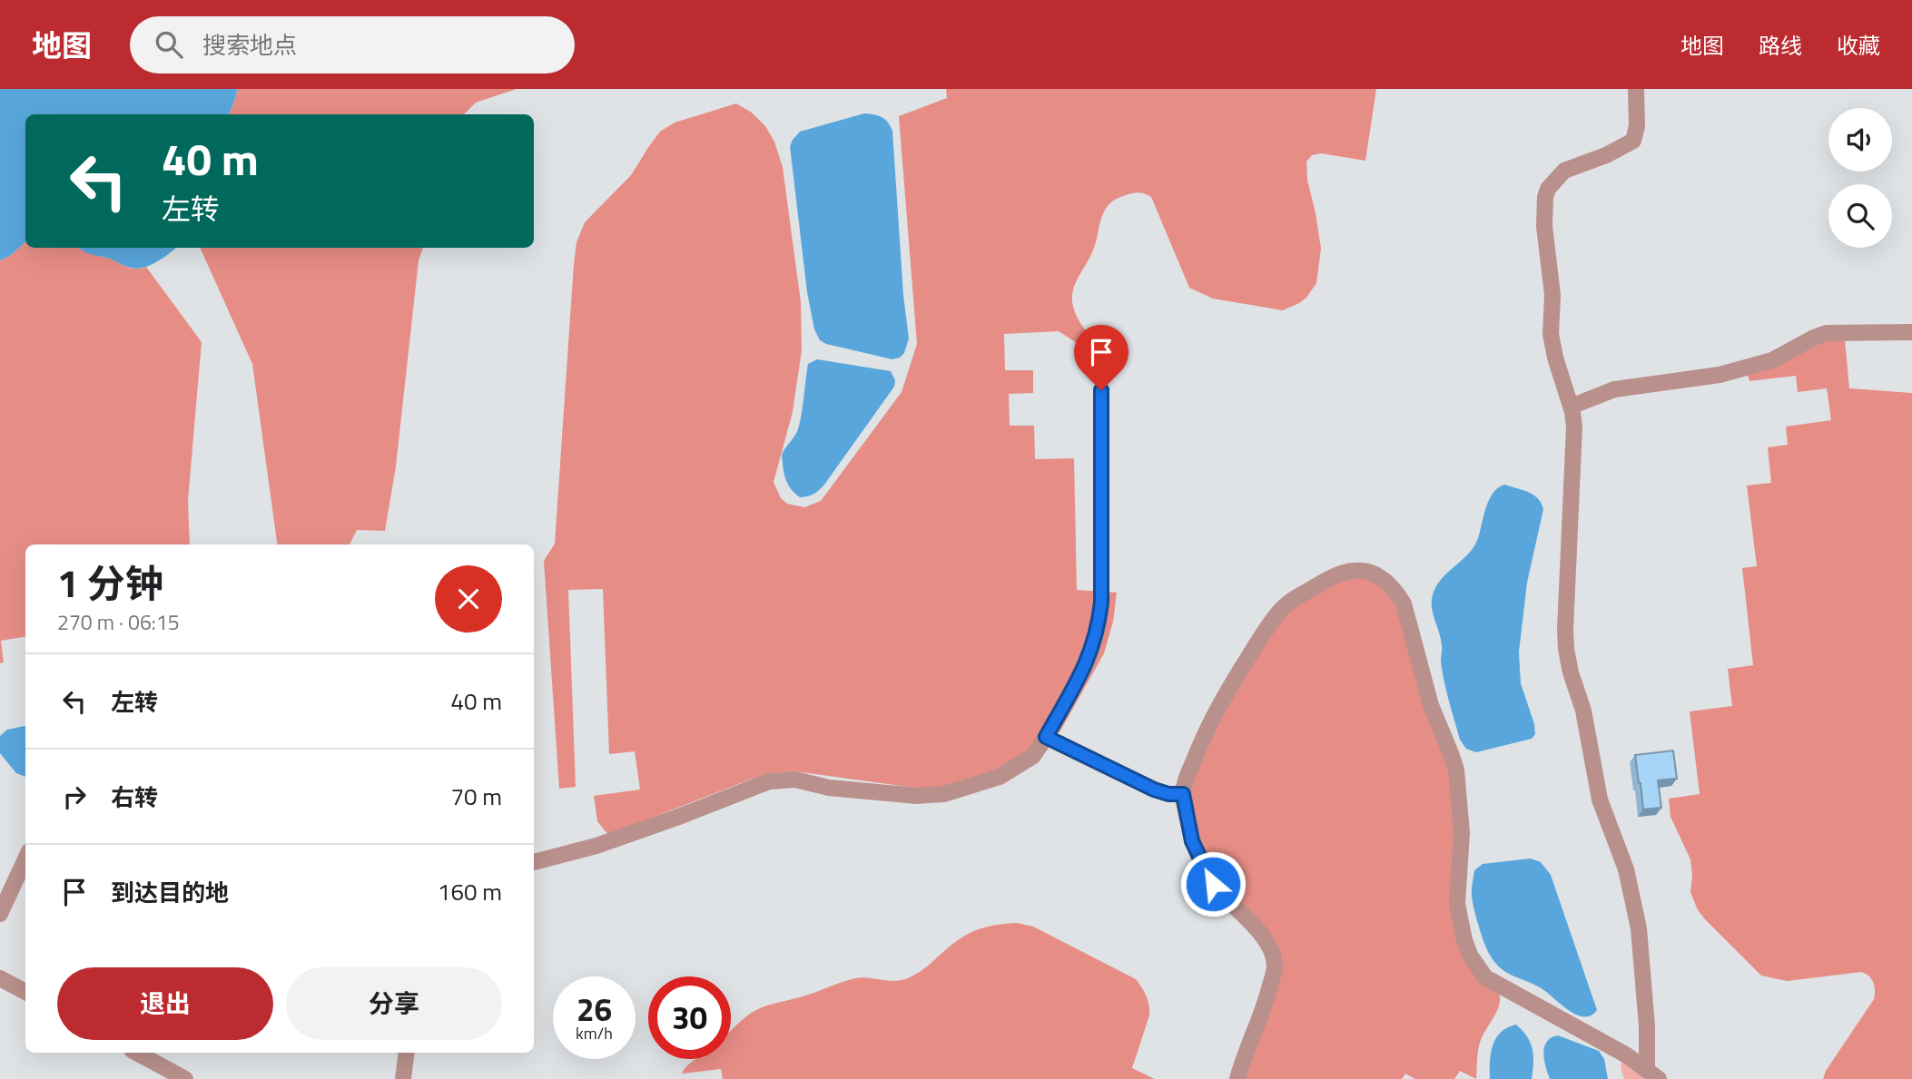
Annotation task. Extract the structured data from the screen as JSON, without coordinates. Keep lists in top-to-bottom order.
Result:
{
  "page": {
    "header": "地图",
    "search": "搜索地点",
    "nav": ["地图", "路线", "收藏"],
    "turn": ["40 m", "左转"],
    "heading": ["1 分钟", "270 m · 06:15"],
    "list": [
      {
        "name": "左转",
        "value": "40 m"
      },
      {
        "name": "右转",
        "value": "70 m"
      },
      {
        "name": "到达目的地",
        "value": "160 m"
      }
    ],
    "buttons": ["退出", "分享"],
    "speed": "26 km/h",
    "limit": "30"
  }
}
